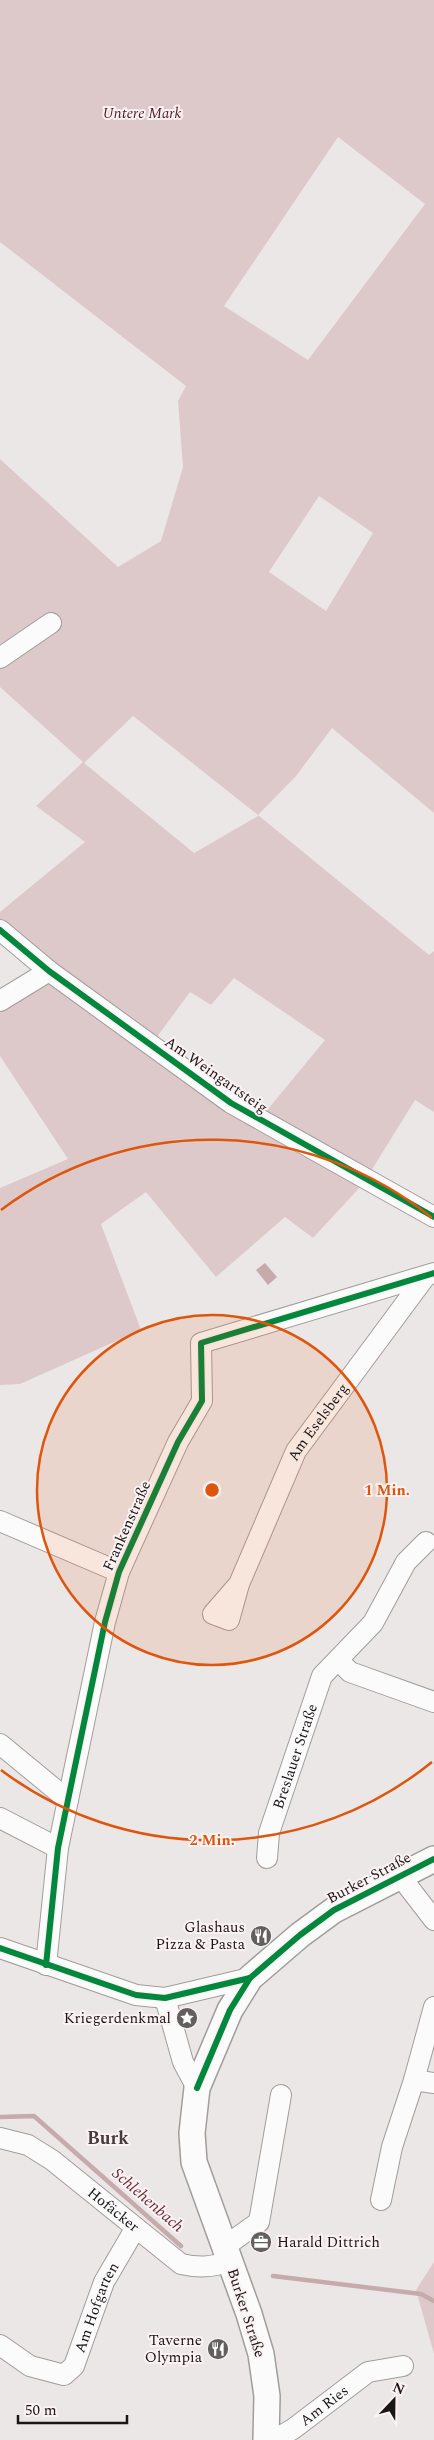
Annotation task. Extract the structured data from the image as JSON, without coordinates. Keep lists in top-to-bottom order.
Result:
{
  "streets": {
    "main road": ["Burker Straße"],
    "street": [
      "Am Weingartsteig",
      "Am Eselsberg",
      "Frankenstraße",
      "Breslauer Straße",
      "Hofäcker",
      "Am Hofgarten",
      "Am Ries"
    ]
  },
  "crossings": [
    ["Am Eselsberg", "Frankenstraße"],
    ["Burker Straße", "Hofäcker"],
    ["Hofäcker", "Am Hofgarten"]
  ],
  "districts": ["Burk"],
  "water": ["Schlehenbach"],
  "parks": ["Untere Mark"],
  "places": {
    "restaurant": ["Glashaus Pizza & Pasta", "Taverne Olympia"],
    "place": ["Kriegerdenkmal"],
    "office": ["Harald Dittrich"]
  },
  "scale_bar": "50 m",
  "north": "top",
  "rings": ["1 Min.", "2 Min."]
}
